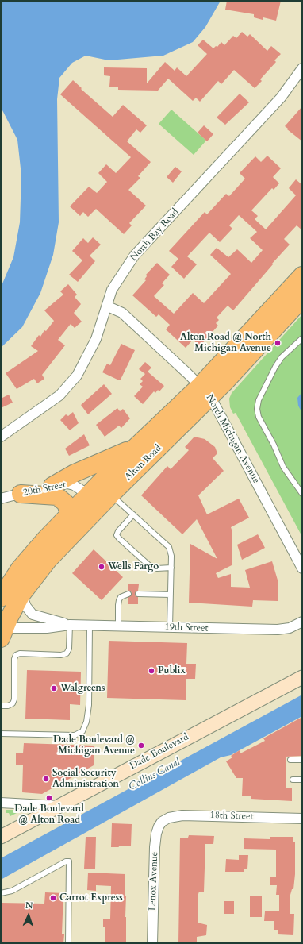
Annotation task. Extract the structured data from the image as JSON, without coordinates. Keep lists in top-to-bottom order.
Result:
{
  "streets": {
    "highway": ["Alton Road"],
    "main road": ["Dade Boulevard"],
    "street": [
      "North Bay Road",
      "North Michigan Avenue",
      "20th Street",
      "19th Street",
      "18th Street",
      "Lenox Avenue"
    ]
  },
  "crossings": [
    ["North Bay Road", "North Michigan Avenue"],
    ["North Michigan Avenue", "Alton Road"],
    ["Alton Road", "20th Street"],
    ["Alton Road", "19th Street"],
    ["18th Street", "Lenox Avenue"]
  ],
  "water": ["Collins Canal"],
  "places": [
    "Alton Road @ North Michigan Avenue",
    "Wells Fargo",
    "Publix",
    "Walgreens",
    "Dade Boulevard @ Michigan Avenue",
    "Social Security Administration",
    "Dade Boulevard @ Alton Road",
    "Carrot Express"
  ],
  "north": "top"
}
